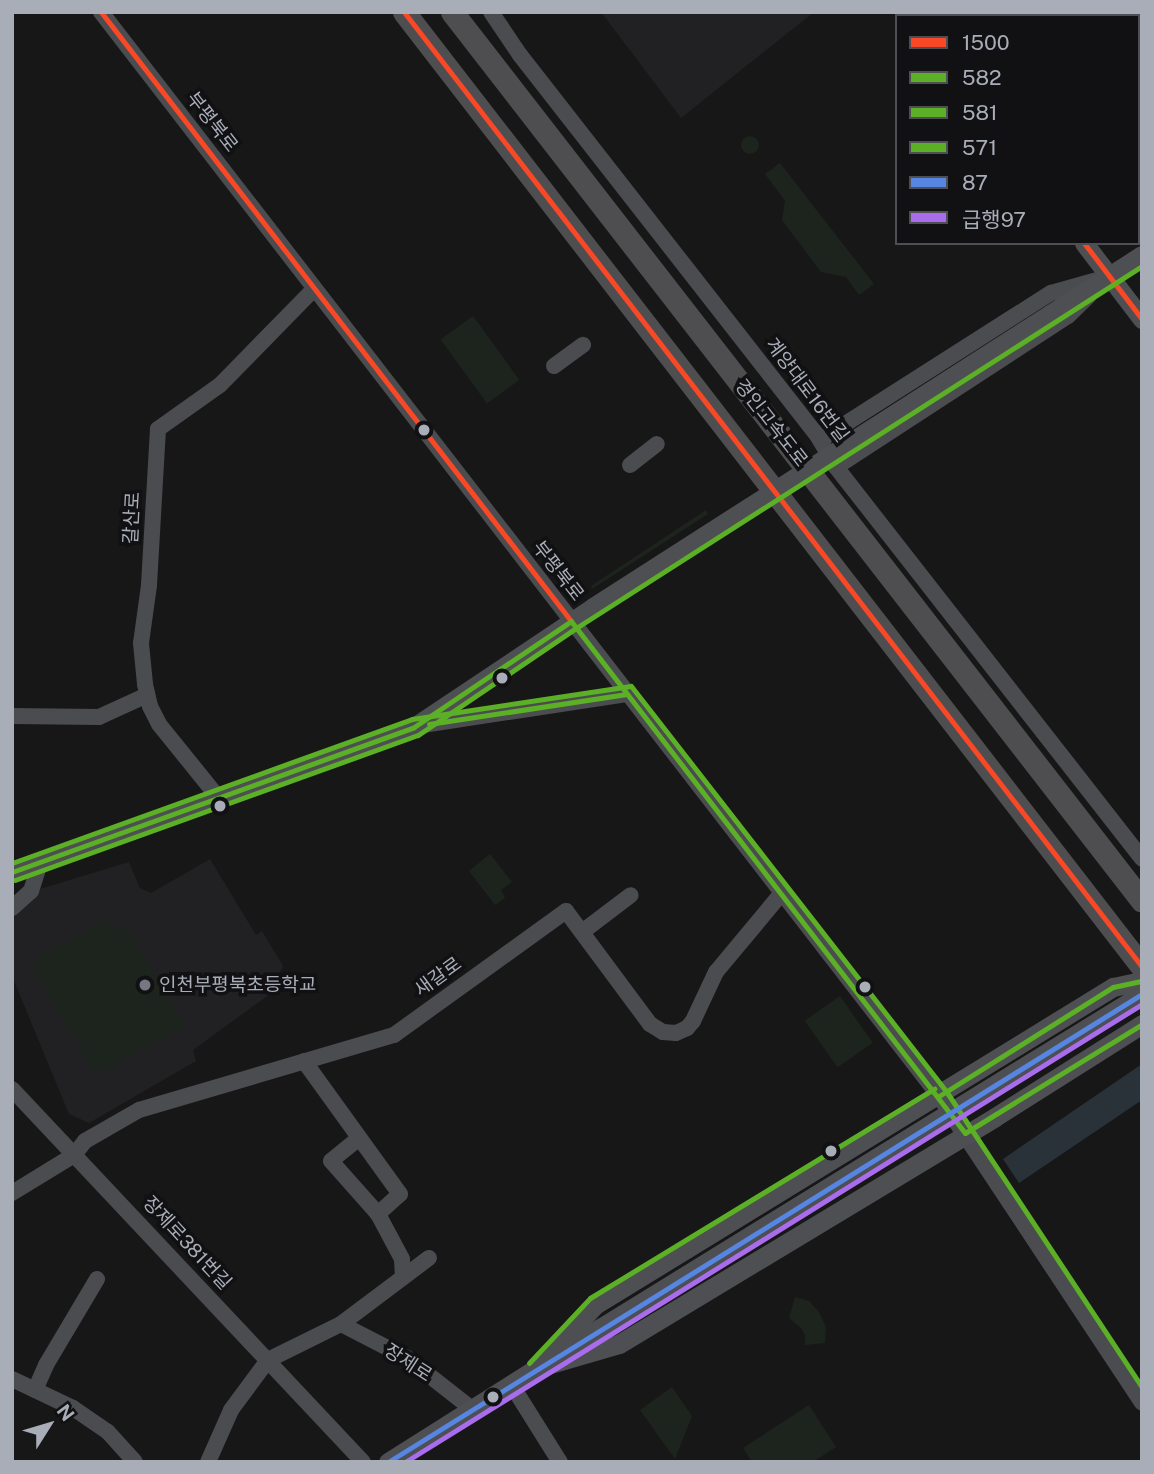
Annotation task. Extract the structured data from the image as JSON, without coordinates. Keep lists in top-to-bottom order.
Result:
{
  "streets": {
    "highway": ["경인고속도로"],
    "street": [
      "부평북로",
      "계양대로16번길",
      "갈산로",
      "새갈로",
      "장제로381번길",
      "장제로"
    ]
  },
  "crossings": [
    ["부평북로", "갈산로"],
    ["부평북로", "새갈로"],
    ["새갈로", "장제로381번길"]
  ],
  "places": ["인천부평북초등학교"],
  "lines": [
    "transit line 1500",
    "transit line 581",
    "transit line 582",
    "transit line 571",
    "transit line 87",
    "transit line 급행97"
  ],
  "legend": [
    "1500",
    "582",
    "581",
    "571",
    "87",
    "급행97"
  ],
  "north": "top right"
}
